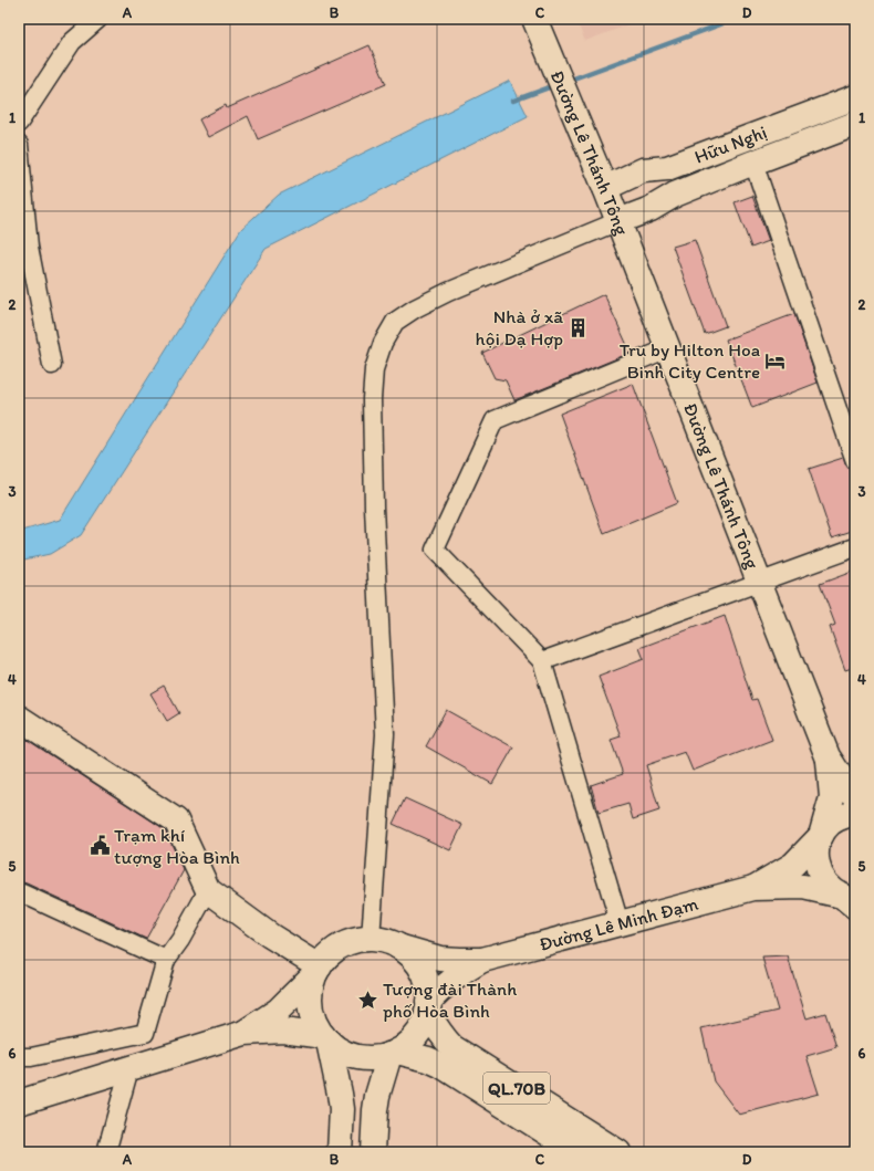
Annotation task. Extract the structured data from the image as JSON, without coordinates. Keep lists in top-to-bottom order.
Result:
{
  "streets": {
    "main road": [
      "Hữu Nghị",
      "Đường Lê Thánh Tông",
      "Đường Lê Minh Đạm",
      "QL.70B"
    ]
  },
  "crossings": [
    ["Hữu Nghị", "Đường Lê Thánh Tông"],
    ["Đường Lê Minh Đạm", "QL.70B"]
  ],
  "places": {
    "building": ["Nhà ở xã hội Dạ Hợp"],
    "hotel": ["Tru by Hilton Hoa Binh City Centre"],
    "public building": ["Trạm khí tượng Hòa Bình"],
    "place": ["Tượng đài Thành phố Hòa Bình"]
  },
  "grid": {
    "columns": [
      "A",
      "B",
      "C",
      "D"
    ],
    "rows": [
      "1",
      "2",
      "3",
      "4",
      "5",
      "6"
    ]
  }
}
